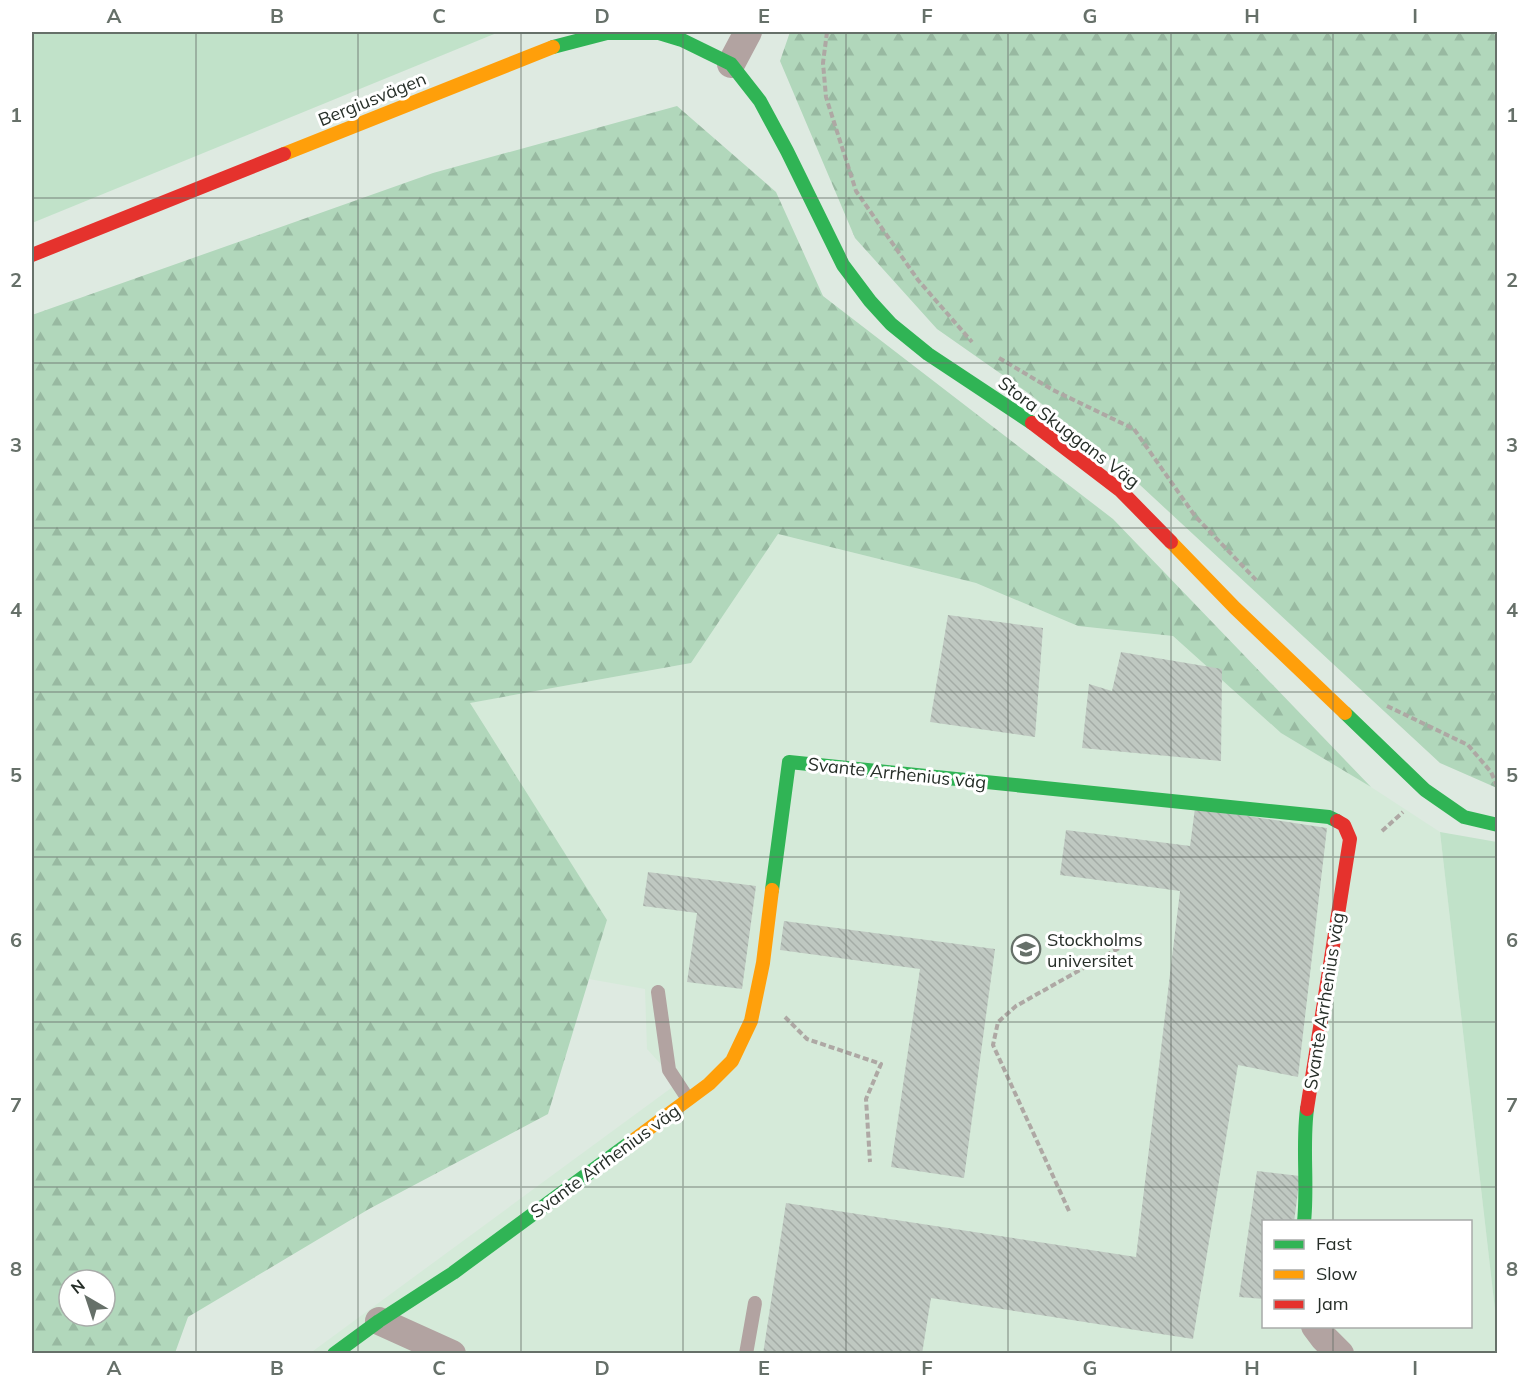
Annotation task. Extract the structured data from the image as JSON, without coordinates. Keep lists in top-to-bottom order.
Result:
{
  "streets": {
    "street": ["Bergiusvägen", "Stora Skuggans Väg", "Svante Arrhenius väg"]
  },
  "crossings": [
    ["Bergiusvägen", "Stora Skuggans Väg"]
  ],
  "places": {
    "school or university": ["Stockholms universitet"]
  },
  "legend": ["Fast", "Slow", "Jam"],
  "north": "top left",
  "grid": {
    "columns": [
      "A",
      "B",
      "C",
      "D",
      "E",
      "F",
      "G",
      "H",
      "I"
    ],
    "rows": [
      "1",
      "2",
      "3",
      "4",
      "5",
      "6",
      "7",
      "8"
    ]
  }
}
